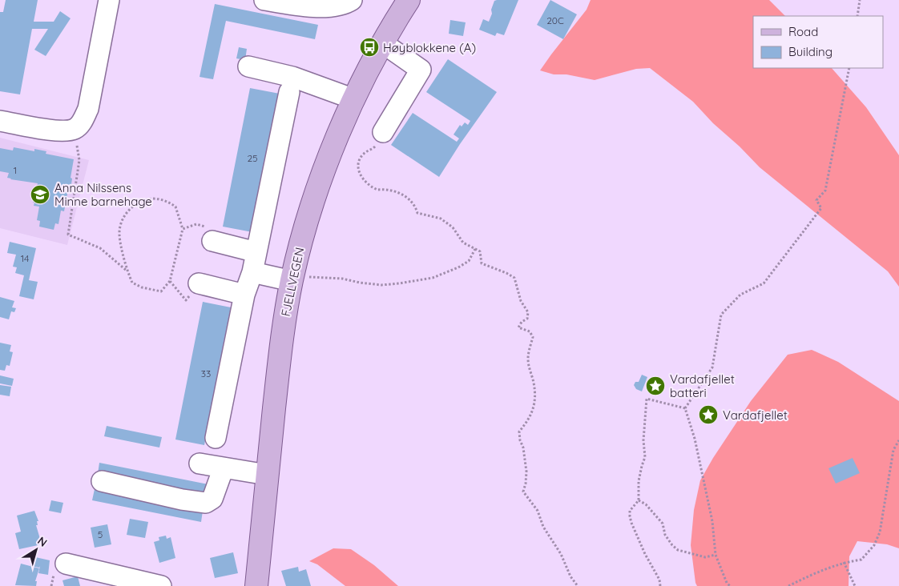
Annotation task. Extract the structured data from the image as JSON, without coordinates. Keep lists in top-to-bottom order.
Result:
{
  "streets": {
    "main road": ["FJELLVEGEN"]
  },
  "places": {
    "bus stop": ["Høyblokkene (A)"],
    "school or university": ["Anna Nilssens Minne barnehage"],
    "place": ["Vardafjellet batteri", "Vardafjellet"]
  },
  "house_numbers": [
    "20C",
    "25",
    "1",
    "14",
    "33",
    "5"
  ],
  "legend": ["Road", "Building"],
  "north": "top right"
}
